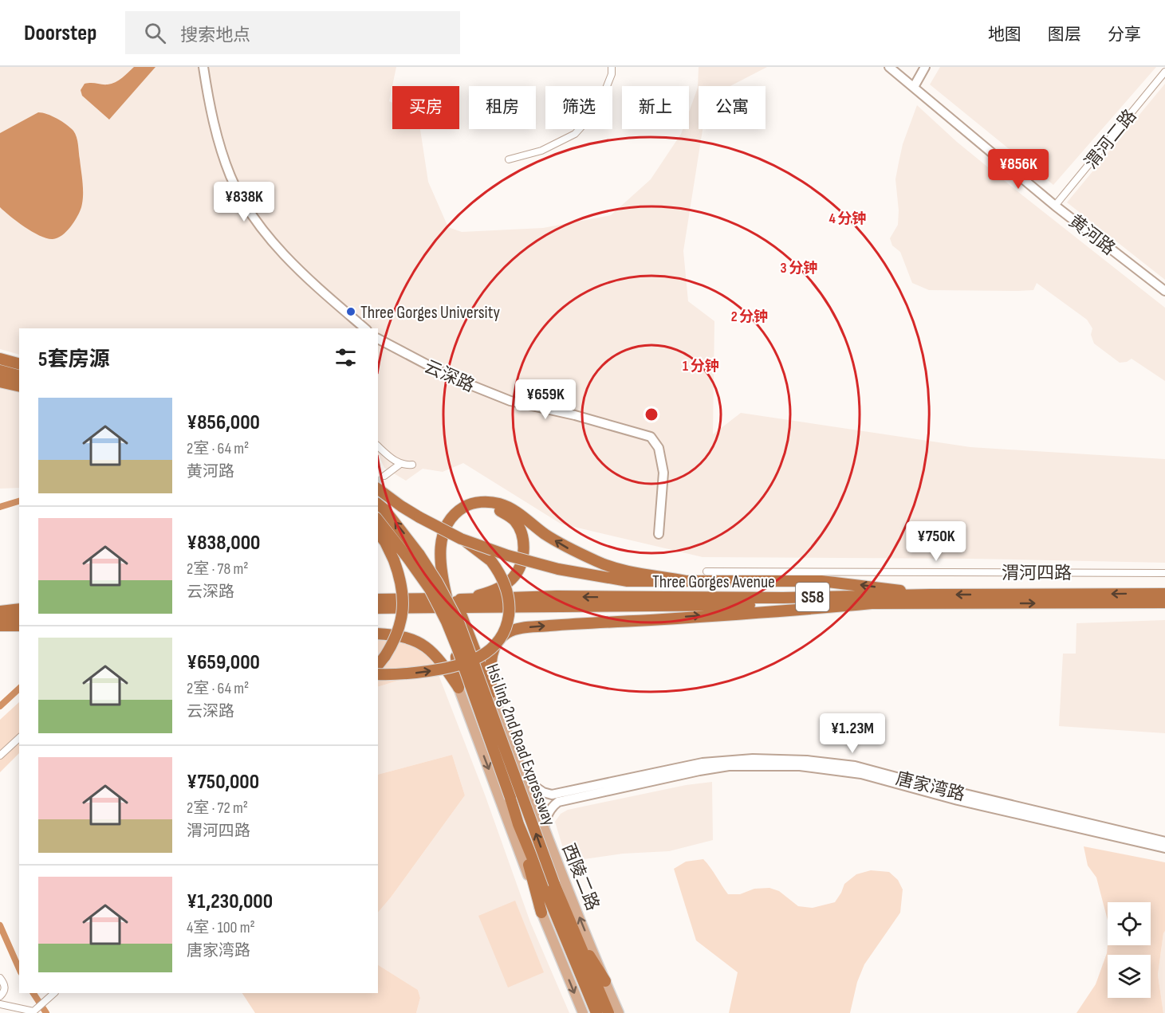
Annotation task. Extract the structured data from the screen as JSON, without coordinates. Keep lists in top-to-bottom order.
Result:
{
  "streets": {
    "highway": ["Three Gorges Avenue", "S58", "Hsi ling 2nd Road Expressway"],
    "main road": [
      "黄河路",
      "云深路",
      "唐家湾路",
      "西陵二路"
    ],
    "street": ["渭河二路", "渭河四路"]
  },
  "crossings": [
    ["渭河二路", "黄河路"],
    ["唐家湾路", "西陵二路"]
  ],
  "places": ["Three Gorges University"],
  "page": {
    "header": "Doorstep",
    "search": "搜索地点",
    "nav": ["地图", "图层", "分享"],
    "chip": [
      "买房",
      "租房",
      "筛选",
      "新上",
      "公寓"
    ],
    "price": [
      "¥856K",
      "¥838K",
      "¥659K",
      "¥750K",
      "¥1.23M"
    ],
    "heading": "5套房源",
    "list": [
      {
        "name": "¥856,000",
        "note": "2室 · 64 m² · 黄河路"
      },
      {
        "name": "¥838,000",
        "note": "2室 · 78 m² · 云深路"
      },
      {
        "name": "¥659,000",
        "note": "2室 · 64 m² · 云深路"
      },
      {
        "name": "¥750,000",
        "note": "2室 · 72 m² · 渭河四路"
      },
      {
        "name": "¥1,230,000",
        "note": "4室 · 100 m² · 唐家湾路"
      }
    ]
  },
  "rings": [
    "4 分钟",
    "3 分钟",
    "2 分钟",
    "1 分钟"
  ]
}
